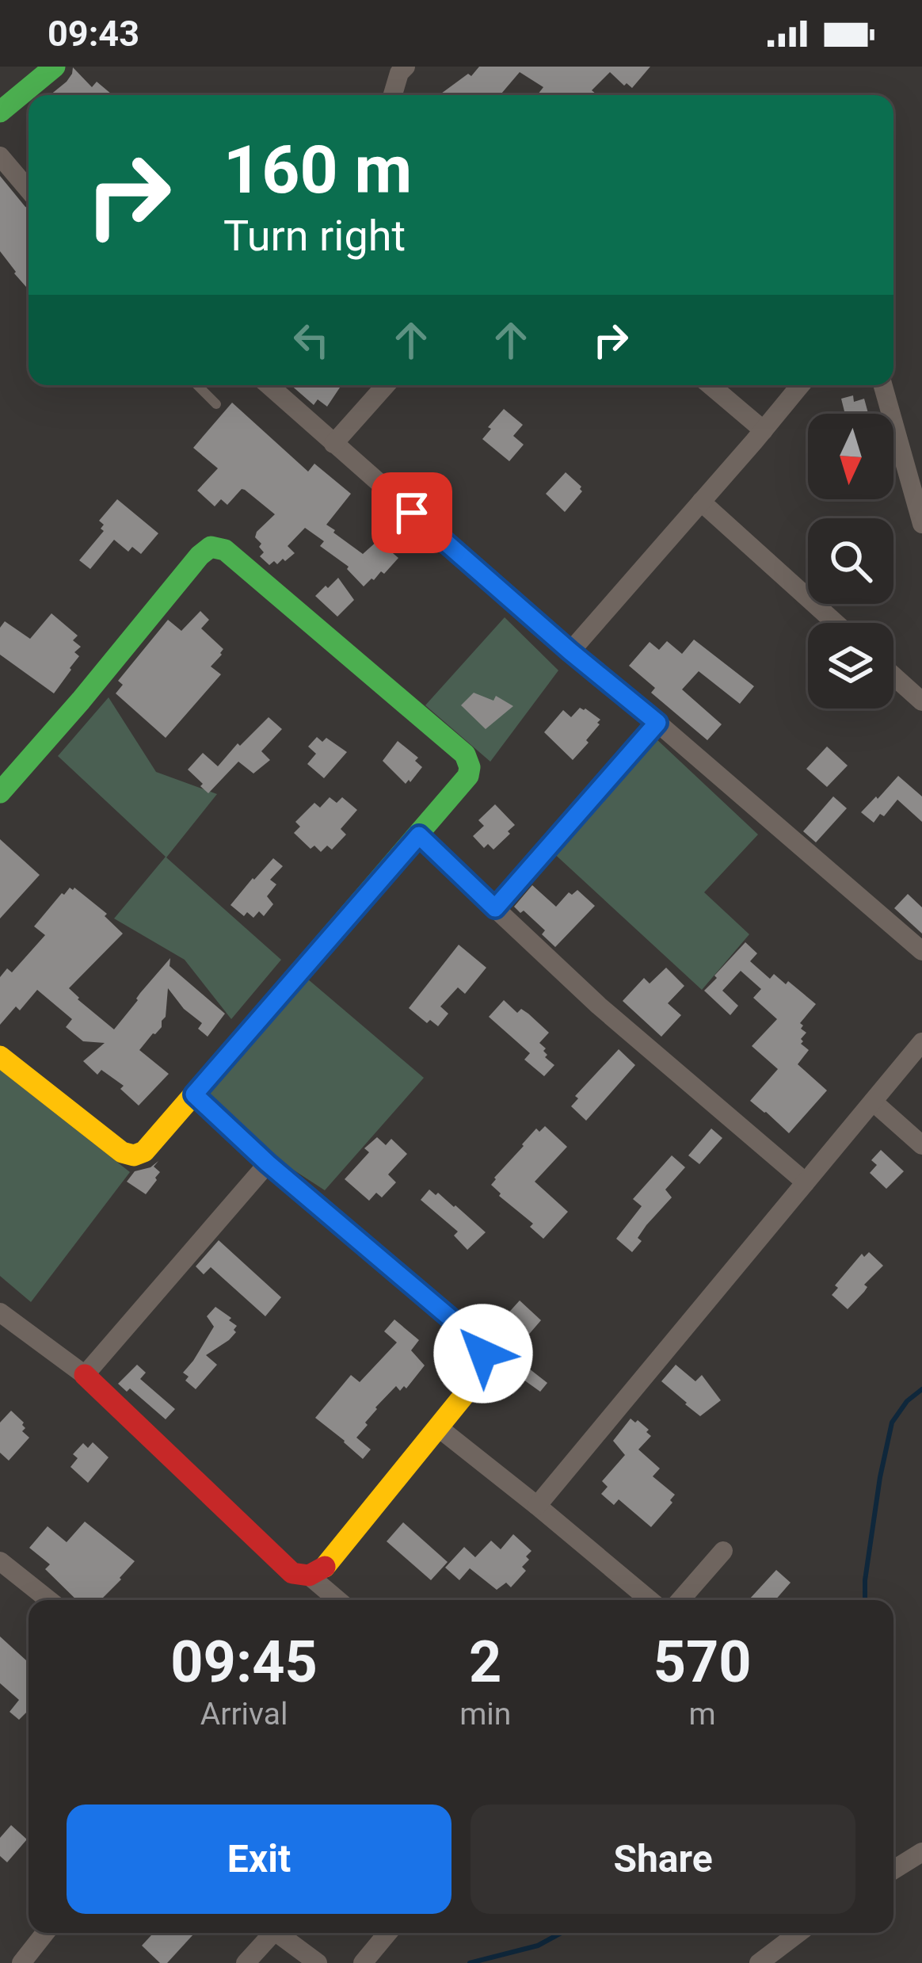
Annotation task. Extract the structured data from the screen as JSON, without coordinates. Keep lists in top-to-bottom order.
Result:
{
  "north": "bottom",
  "page": {
    "status": "09:43",
    "turn": ["160 m", "Turn right"],
    "eta": [
      "09:45",
      "Arrival",
      "2",
      "min",
      "570",
      "m"
    ],
    "buttons": ["Exit", "Share"]
  }
}
